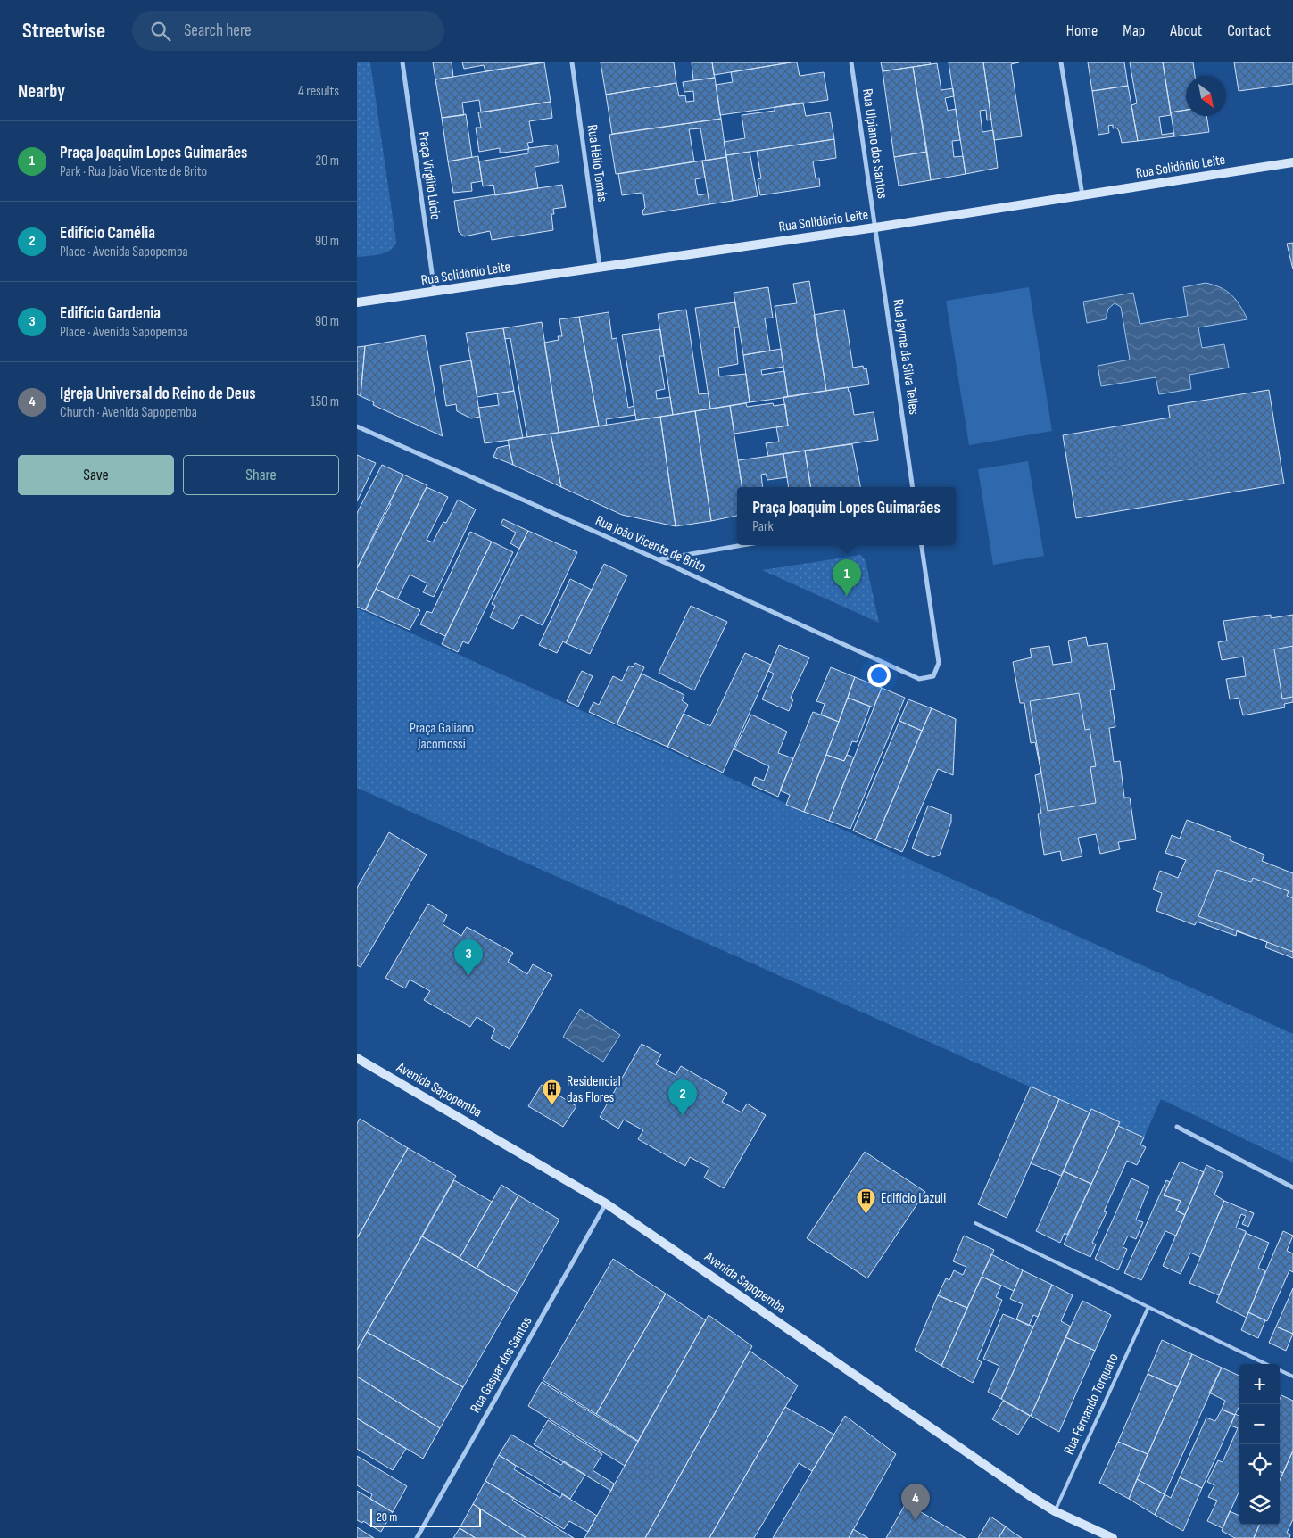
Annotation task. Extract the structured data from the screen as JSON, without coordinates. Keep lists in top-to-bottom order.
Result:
{
  "streets": {
    "main road": ["Rua Solidônio Leite", "Avenida Sapopemba"],
    "street": [
      "Rua Ulpiano dos Santos",
      "Rua Hélio Tomás",
      "Praça Virgílio Lúcio",
      "Rua Jayme da Silva Telles",
      "Rua João Vicente de Brito",
      "Rua Gaspar dos Santos"
    ],
    "lane": ["Rua Fernando Torquato"]
  },
  "crossings": [
    ["Rua Ulpiano dos Santos", "Rua Solidônio Leite"],
    ["Rua Ulpiano dos Santos", "Rua Jayme da Silva Telles"],
    ["Rua Hélio Tomás", "Rua Solidônio Leite"],
    ["Rua Solidônio Leite", "Praça Virgílio Lúcio"],
    ["Rua Solidônio Leite", "Rua Jayme da Silva Telles"],
    ["Avenida Sapopemba", "Rua Gaspar dos Santos"],
    ["Avenida Sapopemba", "Rua Fernando Torquato"]
  ],
  "parks": ["Praça Galiano Jacomossi"],
  "places": {
    "building": ["Residencial das Flores", "Edifício Lazuli"]
  },
  "scale_bar": "20 m",
  "north": "bottom right",
  "page": {
    "header": "Streetwise",
    "search": "Search here",
    "nav": [
      "Home",
      "Map",
      "About",
      "Contact"
    ],
    "heading": ["Nearby", "4 results"],
    "list": [
      {
        "mark": "1",
        "name": "Praça Joaquim Lopes Guimarães",
        "note": "Park · Rua João Vicente de Brito",
        "value": "20 m"
      },
      {
        "mark": "2",
        "name": "Edifício Camélia",
        "note": "Place · Avenida Sapopemba",
        "value": "90 m"
      },
      {
        "mark": "3",
        "name": "Edifício Gardenia",
        "note": "Place · Avenida Sapopemba",
        "value": "90 m"
      },
      {
        "mark": "4",
        "name": "Igreja Universal do Reino de Deus",
        "note": "Church · Avenida Sapopemba",
        "value": "150 m"
      }
    ],
    "buttons": ["Save", "Share"],
    "popup": ["Praça Joaquim Lopes Guimarães", "Park"],
    "pins": [
      "1",
      "3",
      "2",
      "4"
    ],
    "map_buttons": ["+", "−"],
    "scale": "20 m"
  }
}
